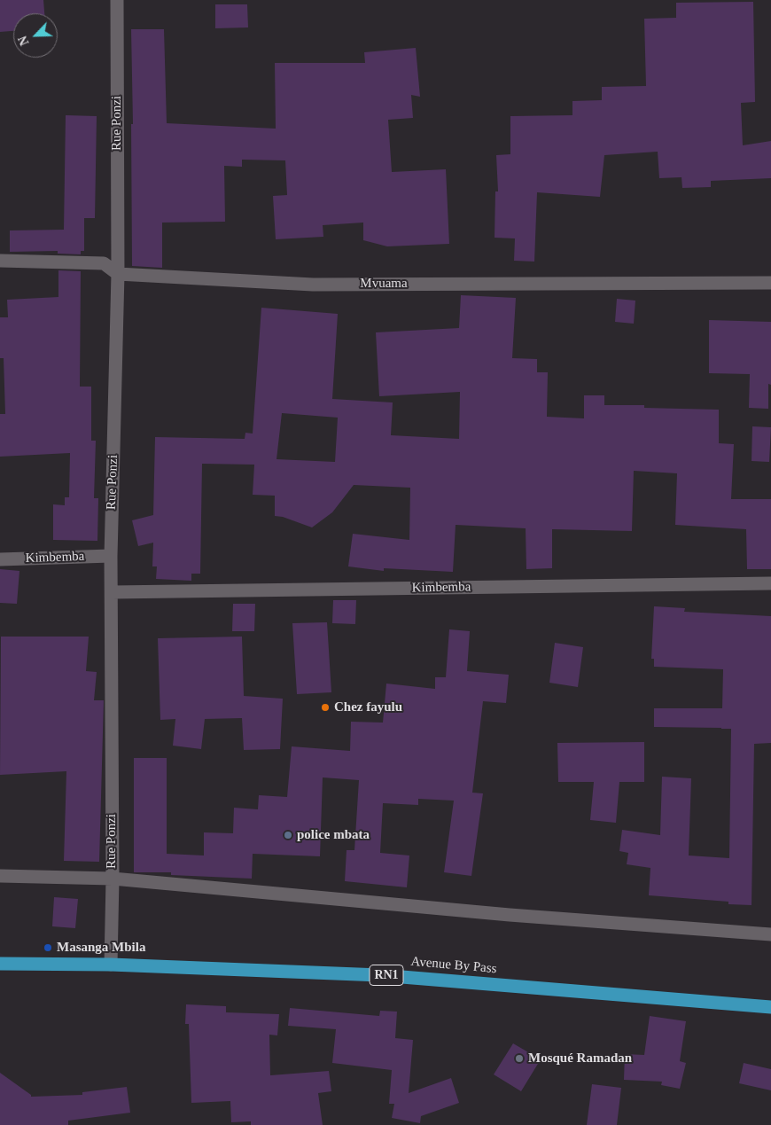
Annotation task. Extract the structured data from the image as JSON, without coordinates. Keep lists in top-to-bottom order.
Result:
{
  "streets": {
    "highway": ["Avenue By Pass", "RN1"],
    "street": ["Rue Ponzi", "Mvuama", "Kimbemba"]
  },
  "crossings": [
    ["Rue Ponzi", "Mvuama"],
    ["Rue Ponzi", "Kimbemba"],
    ["Rue Ponzi", "Avenue By Pass"]
  ],
  "places": [
    "Chez fayulu",
    "police mbata",
    "Masanga Mbila",
    "Mosqué Ramadan"
  ],
  "north": "bottom left"
}
